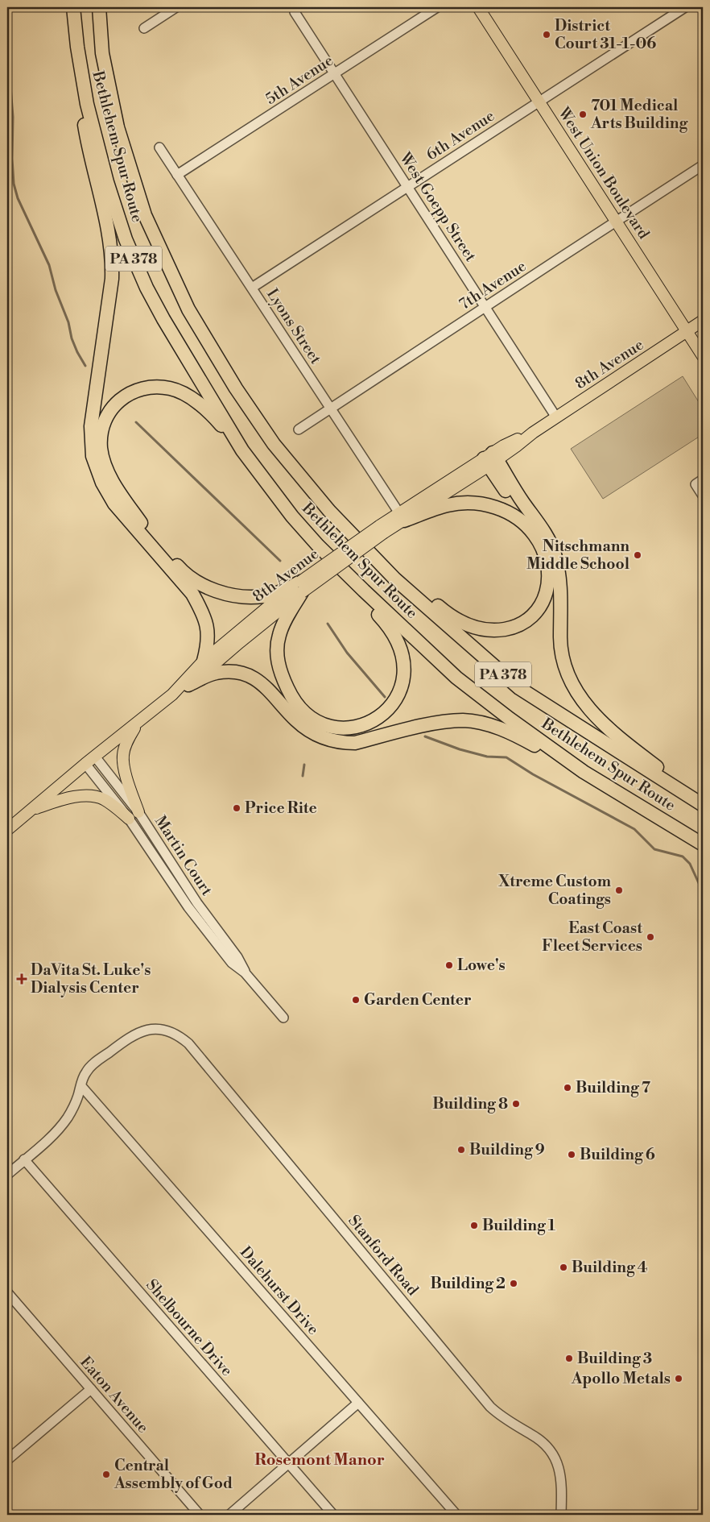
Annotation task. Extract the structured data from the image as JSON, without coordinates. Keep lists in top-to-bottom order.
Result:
{
  "streets": {
    "highway": ["Bethlehem Spur Route", "PA 378"],
    "main road": ["West Union Boulevard", "8th Avenue"],
    "street": [
      "5th Avenue",
      "6th Avenue",
      "West Goepp Street",
      "7th Avenue",
      "Lyons Street",
      "Martin Court",
      "Stanford Road",
      "Dalehurst Drive",
      "Shelbourne Drive",
      "Eaton Avenue"
    ]
  },
  "crossings": [
    ["5th Avenue", "West Goepp Street"],
    ["5th Avenue", "Lyons Street"],
    ["6th Avenue", "West Union Boulevard"],
    ["6th Avenue", "West Goepp Street"],
    ["6th Avenue", "Lyons Street"],
    ["West Union Boulevard", "7th Avenue"],
    ["West Union Boulevard", "8th Avenue"],
    ["West Goepp Street", "7th Avenue"],
    ["West Goepp Street", "8th Avenue"],
    ["7th Avenue", "Lyons Street"],
    ["Lyons Street", "8th Avenue"],
    ["8th Avenue", "Martin Court"],
    ["Stanford Road", "Dalehurst Drive"]
  ],
  "districts": ["Rosemont Manor"],
  "places": {
    "other": [
      "District Court 31-1-06",
      "701 Medical Arts Building",
      "Nitschmann Middle School",
      "Price Rite",
      "Xtreme Custom Coatings",
      "East Coast Fleet Services",
      "Lowe's",
      "Garden Center",
      "Building 7",
      "Building 8",
      "Building 9",
      "Building 6",
      "Building 1",
      "Building 4",
      "Building 2",
      "Building 3",
      "Apollo Metals",
      "Central Assembly of God"
    ],
    "health": ["DaVita St. Luke's Dialysis Center"]
  }
}
